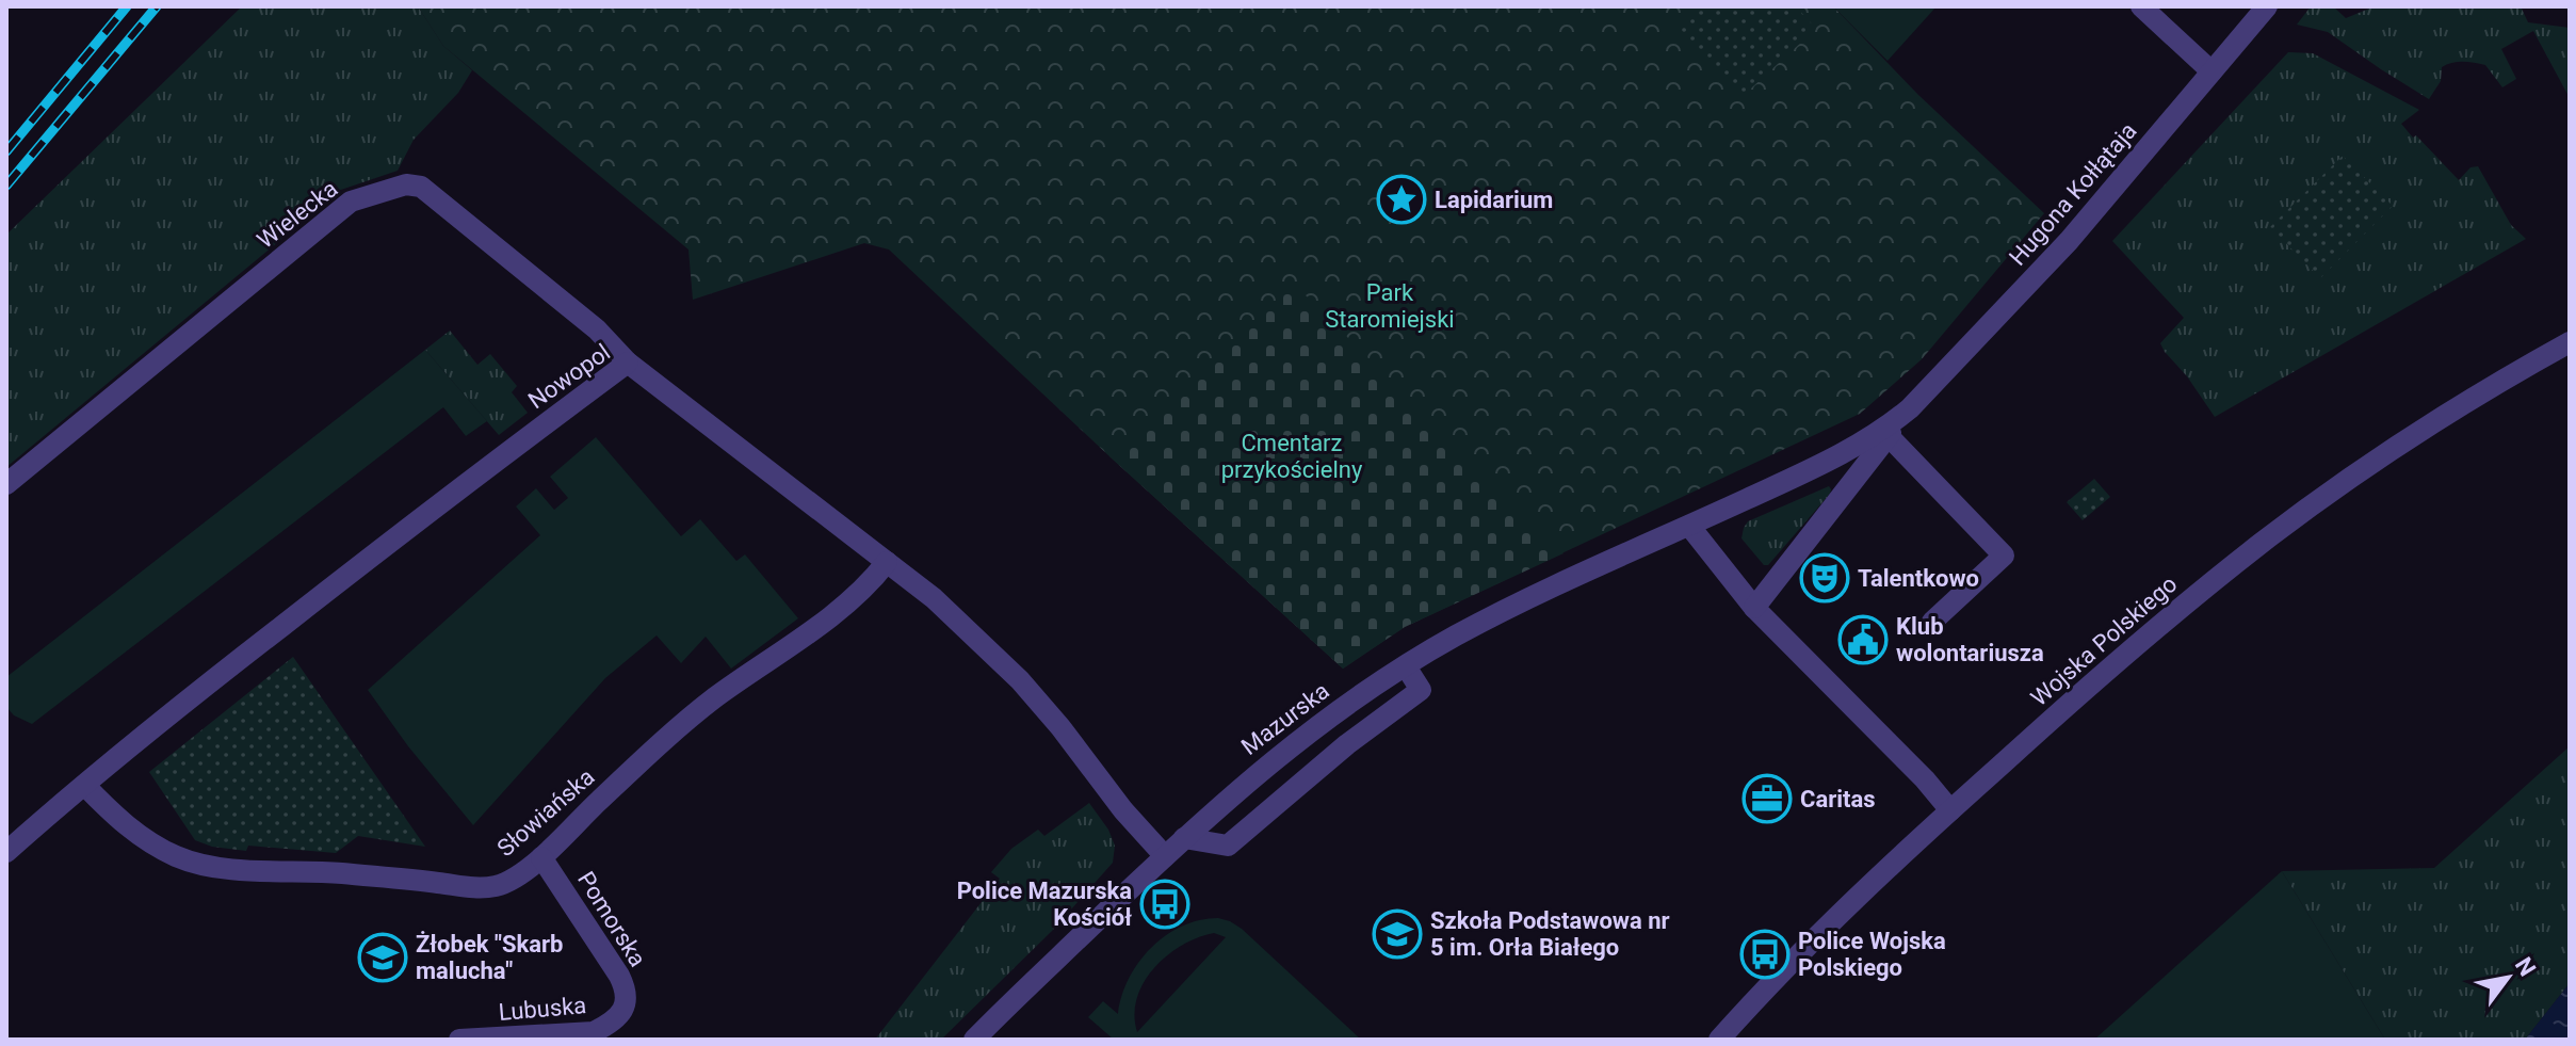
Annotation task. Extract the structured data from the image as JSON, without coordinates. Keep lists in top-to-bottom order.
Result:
{
  "streets": {
    "street": [
      "Hugona Kołłątaja",
      "Wielecka",
      "Nowopol",
      "Wojska Polskiego",
      "Mazurska",
      "Słowiańska",
      "Pomorska",
      "Lubuska"
    ]
  },
  "crossings": [
    ["Hugona Kołłątaja", "Mazurska"],
    ["Wielecka", "Nowopol"],
    ["Nowopol", "Mazurska"],
    ["Nowopol", "Słowiańska"],
    ["Słowiańska", "Pomorska"],
    ["Pomorska", "Lubuska"]
  ],
  "parks": ["Park Staromiejski", "Cmentarz przykościelny"],
  "places": {
    "place": ["Lapidarium"],
    "theatre": ["Talentkowo"],
    "public building": ["Klub wolontariusza"],
    "office": ["Caritas"],
    "bus stop": ["Police Mazurska Kościół", "Police Wojska Polskiego"],
    "school or university": ["Szkoła Podstawowa nr 5 im. Orła Białego", "Żłobek \"Skarb malucha\""]
  },
  "north": "top right"
}
